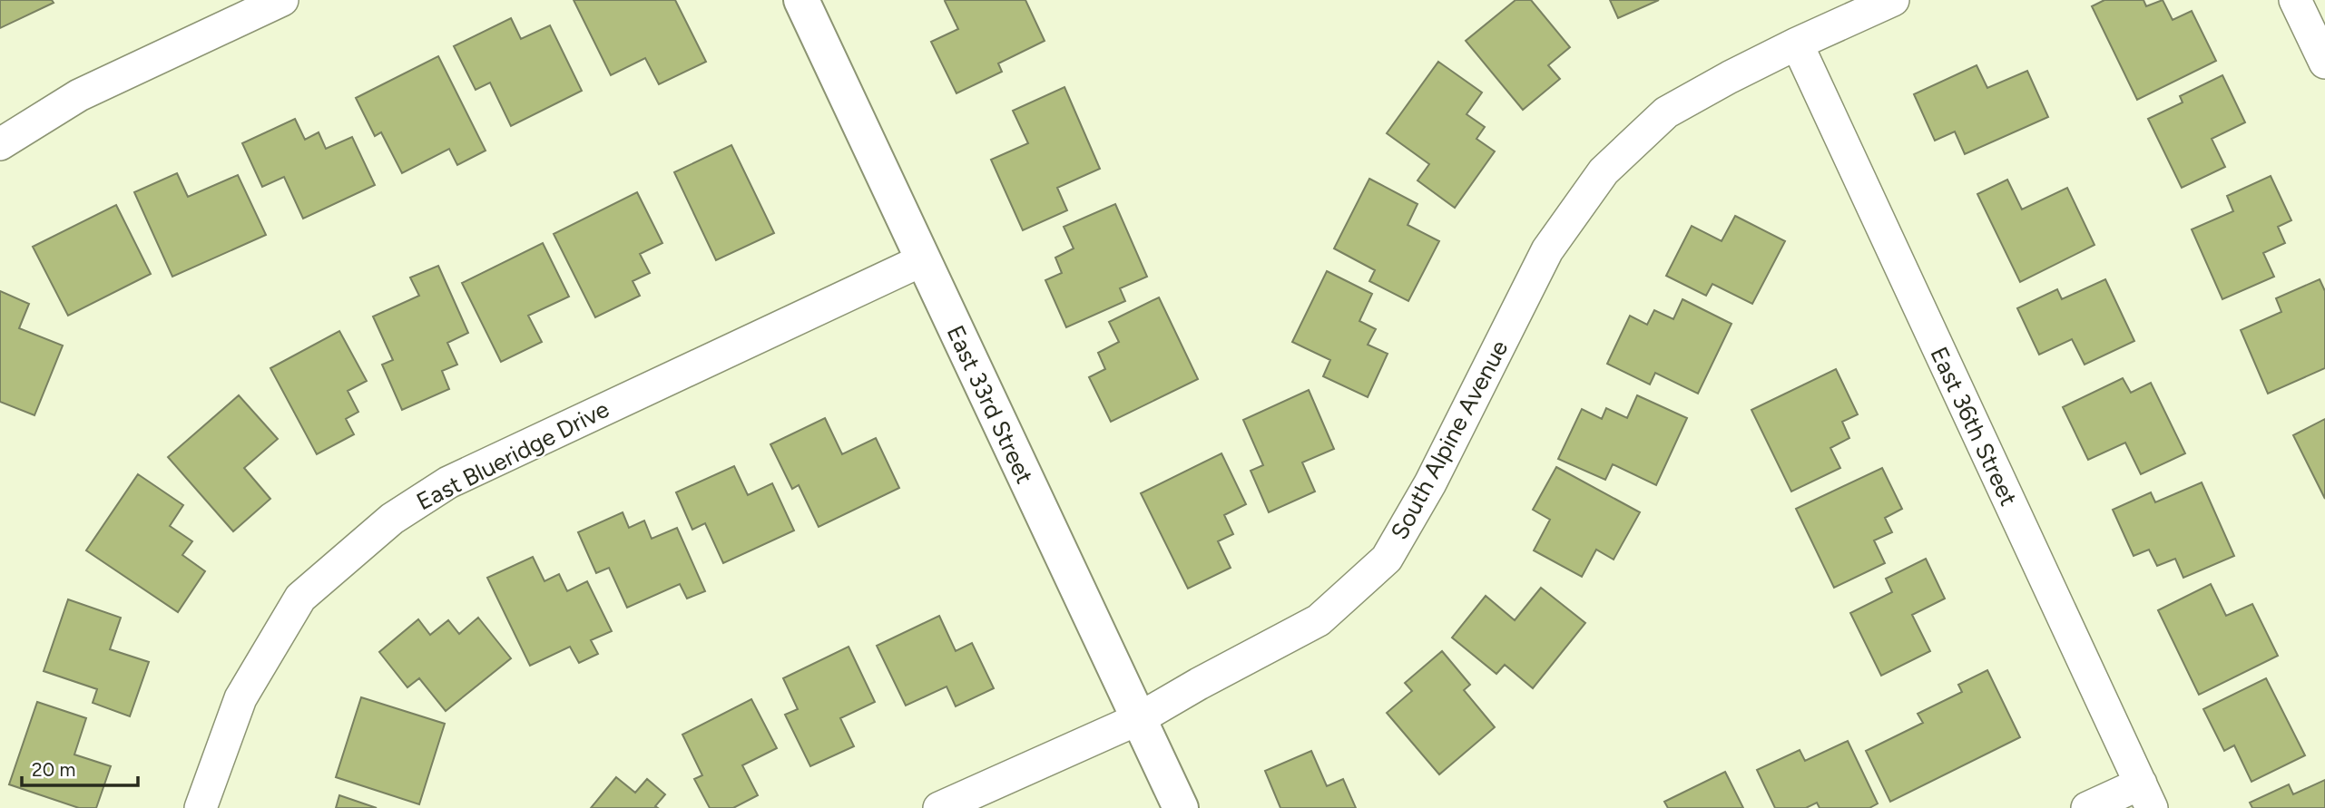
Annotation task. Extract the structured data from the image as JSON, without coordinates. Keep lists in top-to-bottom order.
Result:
{
  "streets": {
    "street": [
      "East 33rd Street",
      "East 36th Street",
      "South Alpine Avenue",
      "East Blueridge Drive"
    ]
  },
  "crossings": [
    ["East 33rd Street", "South Alpine Avenue"],
    ["East 33rd Street", "East Blueridge Drive"],
    ["East 36th Street", "South Alpine Avenue"]
  ],
  "scale_bar": "20 m"
}
